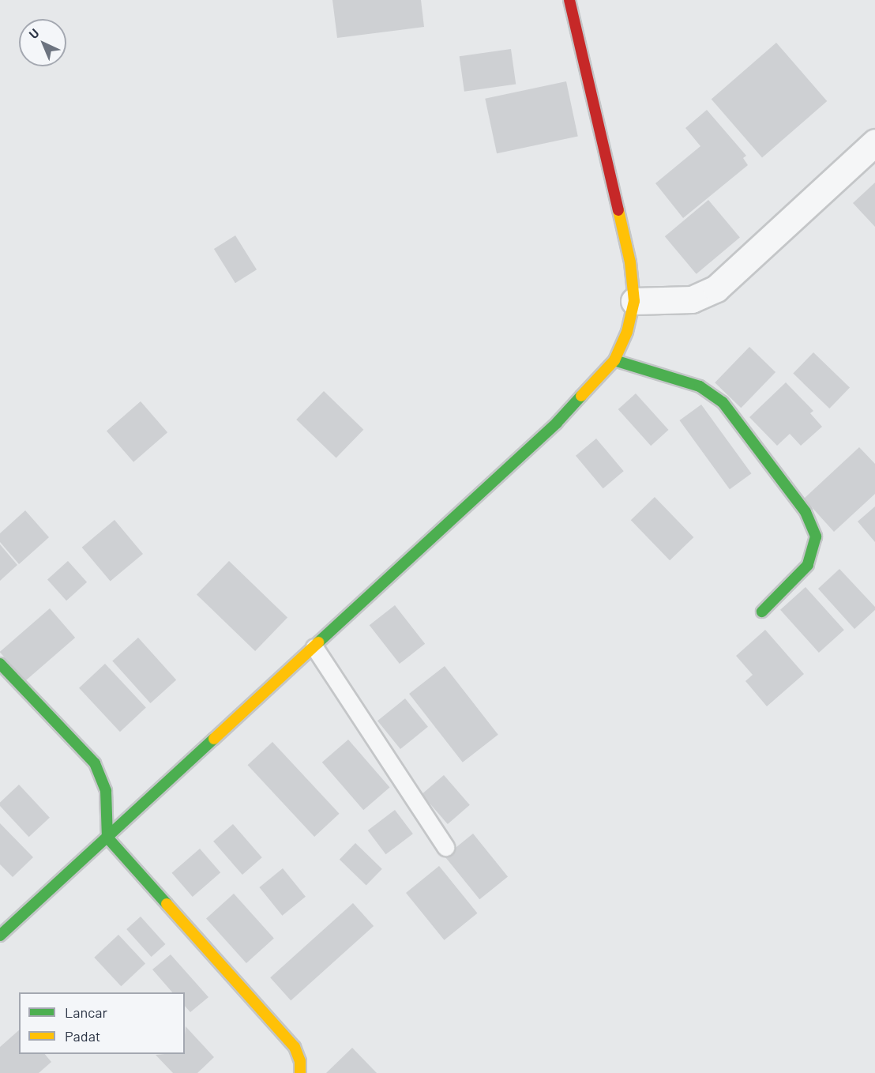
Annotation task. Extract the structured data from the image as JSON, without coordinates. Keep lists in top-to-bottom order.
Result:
{
  "legend": ["Lancar", "Padat"],
  "north": "top left"
}
